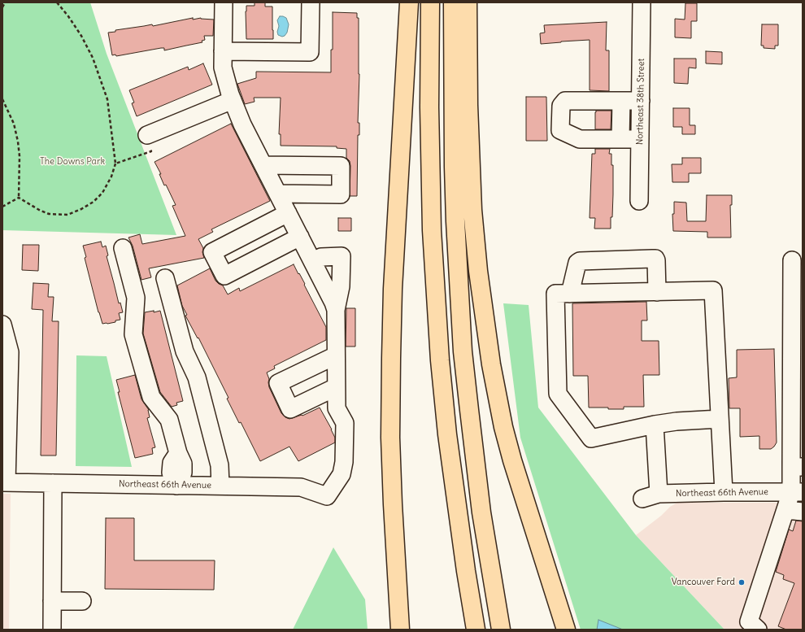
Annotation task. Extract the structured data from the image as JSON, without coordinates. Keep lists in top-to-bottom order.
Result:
{
  "streets": {
    "street": ["Northeast 38th Street", "Northeast 66th Avenue"]
  },
  "parks": ["The Downs Park"],
  "places": ["Vancouver Ford"]
}
